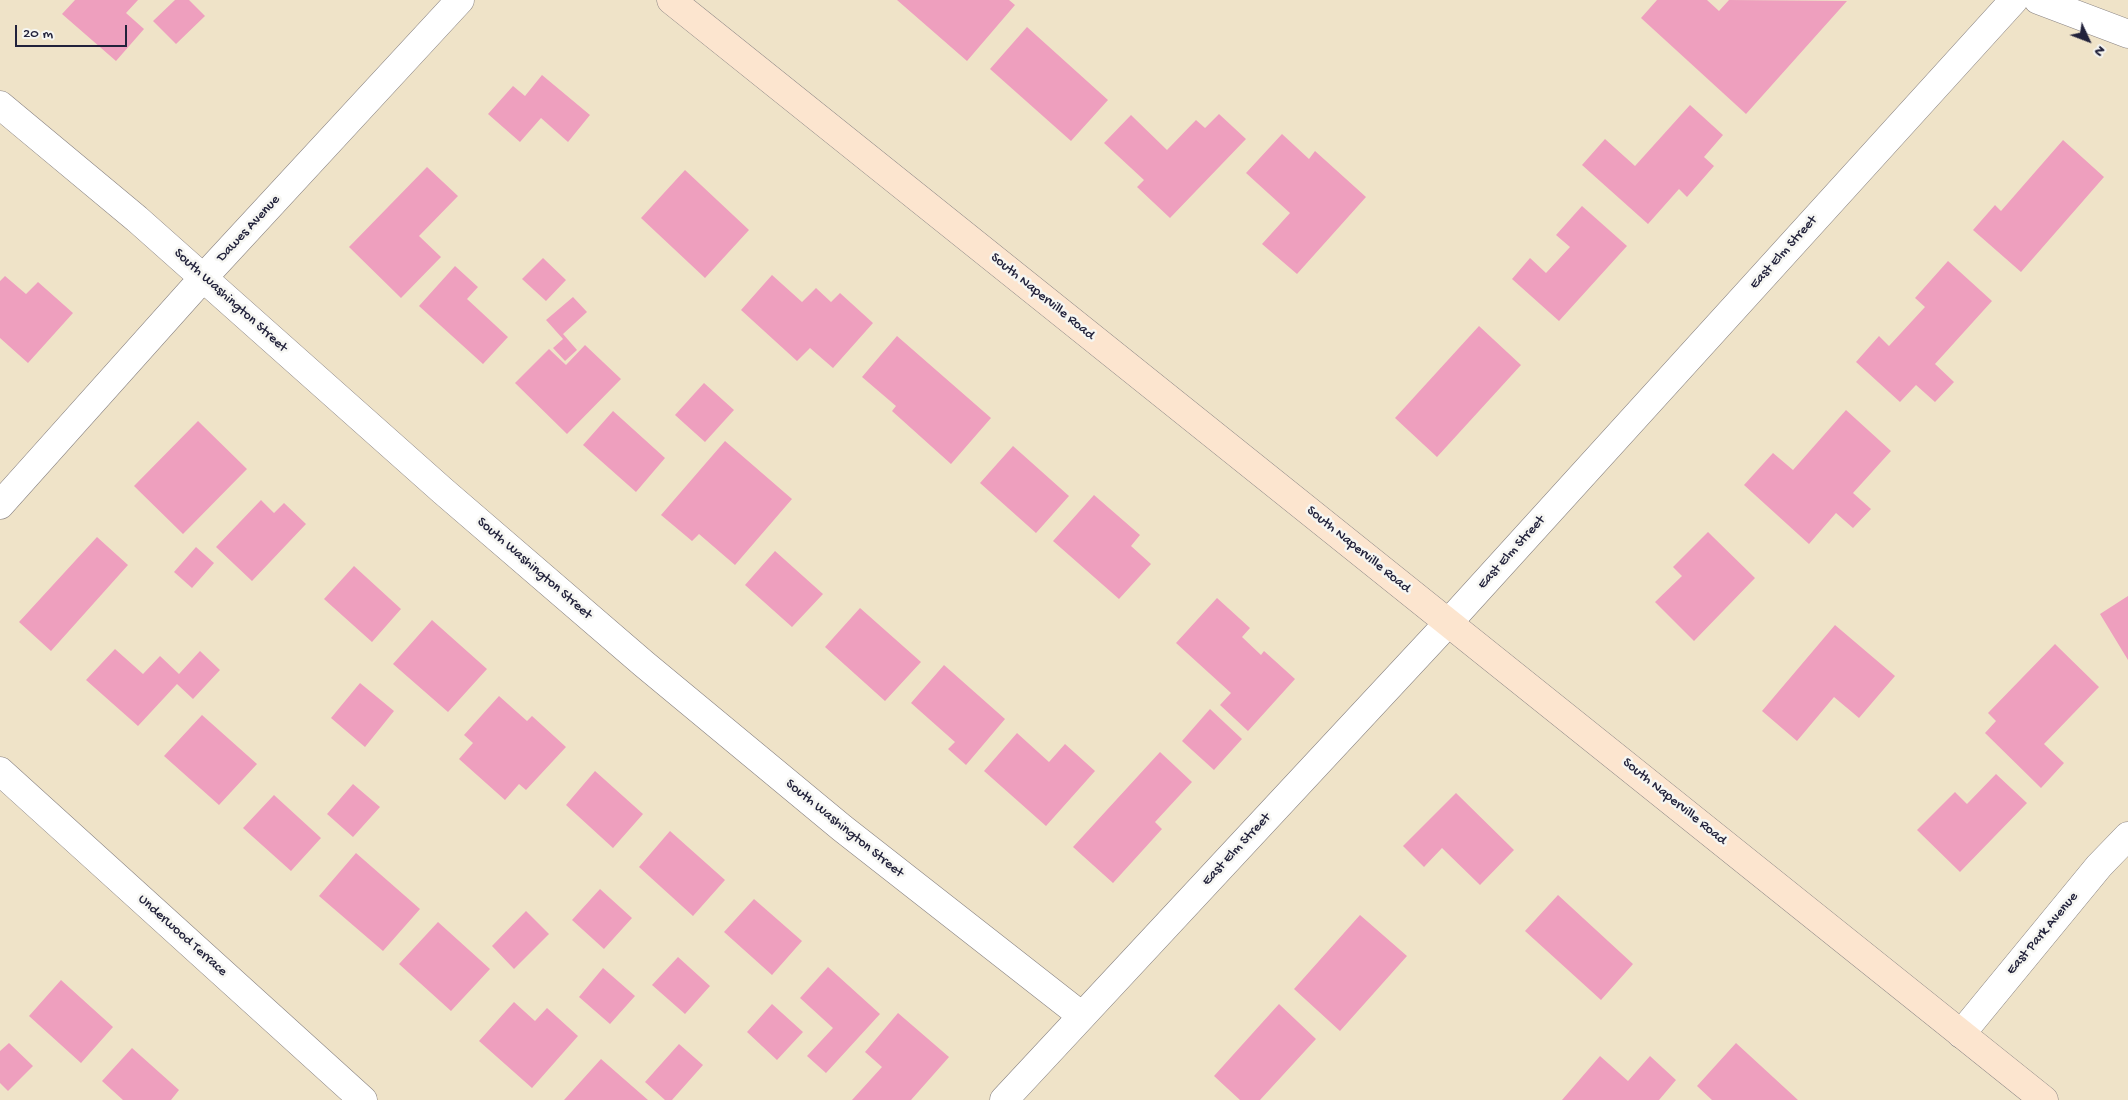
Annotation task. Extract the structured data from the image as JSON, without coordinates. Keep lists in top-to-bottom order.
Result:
{
  "streets": {
    "main road": ["South Naperville Road"],
    "street": [
      "Dawes Avenue",
      "East Elm Street",
      "South Washington Street",
      "East Park Avenue",
      "Underwood Terrace"
    ]
  },
  "crossings": [
    ["Dawes Avenue", "South Washington Street"],
    ["East Elm Street", "South Naperville Road"],
    ["East Elm Street", "South Washington Street"],
    ["South Naperville Road", "East Park Avenue"]
  ],
  "scale_bar": "20 m",
  "north": "bottom right"
}
